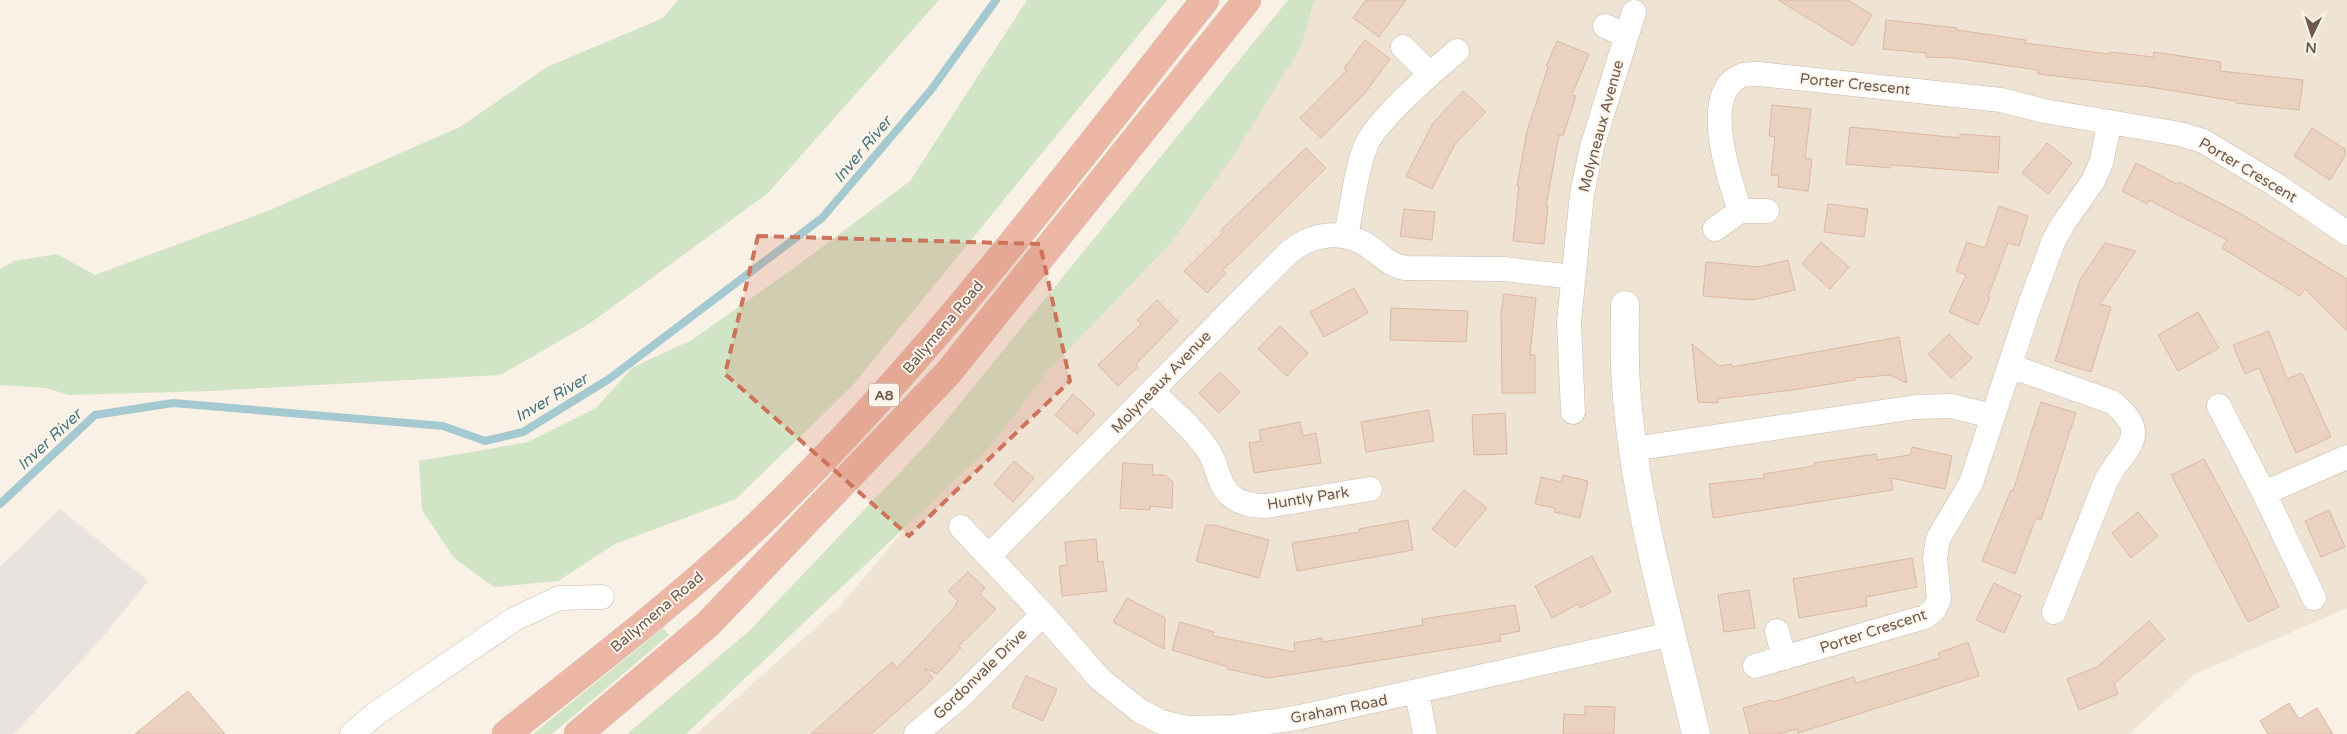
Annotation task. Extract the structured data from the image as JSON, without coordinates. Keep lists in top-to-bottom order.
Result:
{
  "streets": {
    "highway": ["Ballymena Road", "A8"],
    "street": [
      "Porter Crescent",
      "Molyneaux Avenue",
      "Huntly Park",
      "Gordonvale Drive",
      "Graham Road"
    ]
  },
  "crossings": [
    ["Molyneaux Avenue", "Huntly Park"],
    ["Molyneaux Avenue", "Graham Road"],
    ["Gordonvale Drive", "Graham Road"]
  ],
  "water": ["Inver River"],
  "north": "bottom"
}
